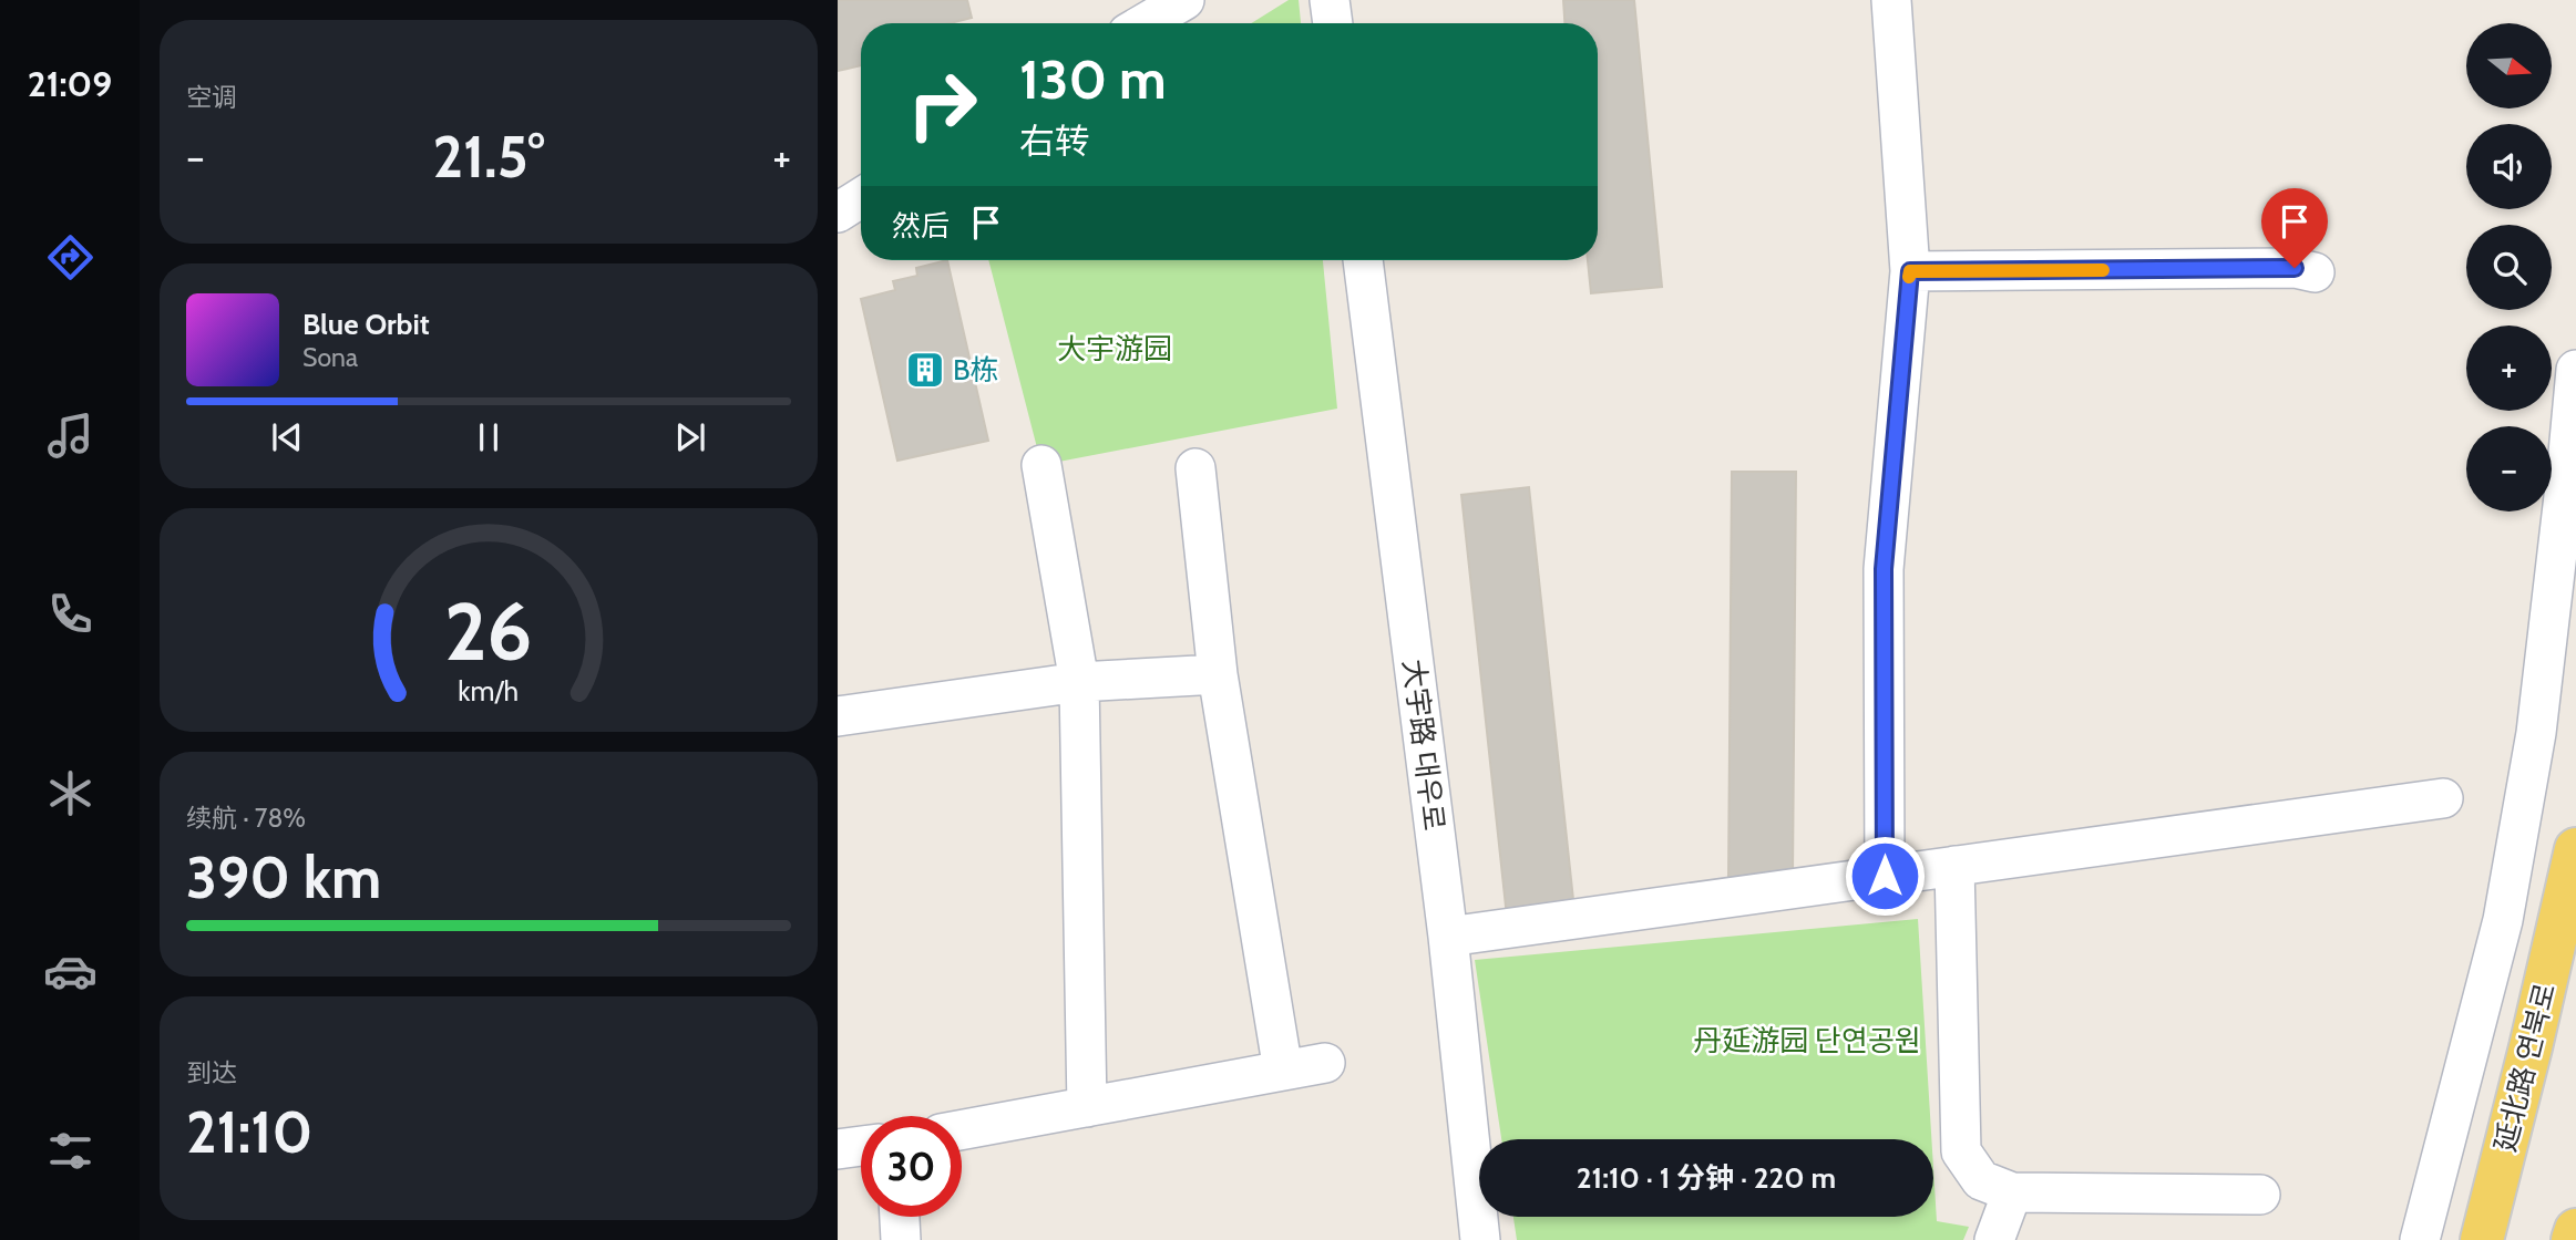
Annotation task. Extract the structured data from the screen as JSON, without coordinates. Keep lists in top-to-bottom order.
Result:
{
  "streets": {
    "main road": ["延北路 연북로"],
    "street": ["大宇路 대우로"]
  },
  "parks": ["大宇游园", "丹延游园 단연공원"],
  "places": {
    "building": ["B栋"]
  },
  "north": "right",
  "page": {
    "tabs": "21:09",
    "tile": [
      "空调",
      ["续航 · 78%", "390 km"],
      ["到达", "21:10"]
    ],
    "map_buttons": ["+", "−"],
    "turn": ["130 m", "右转"],
    "heat": ["−", "21.5°", "+"],
    "then": "然后",
    "song": ["Blue Orbit", "Sona"],
    "limit": "30",
    "trip": "21:10 · 1 分钟 · 220 m",
    "gauge": ["26", "km/h"]
  }
}
